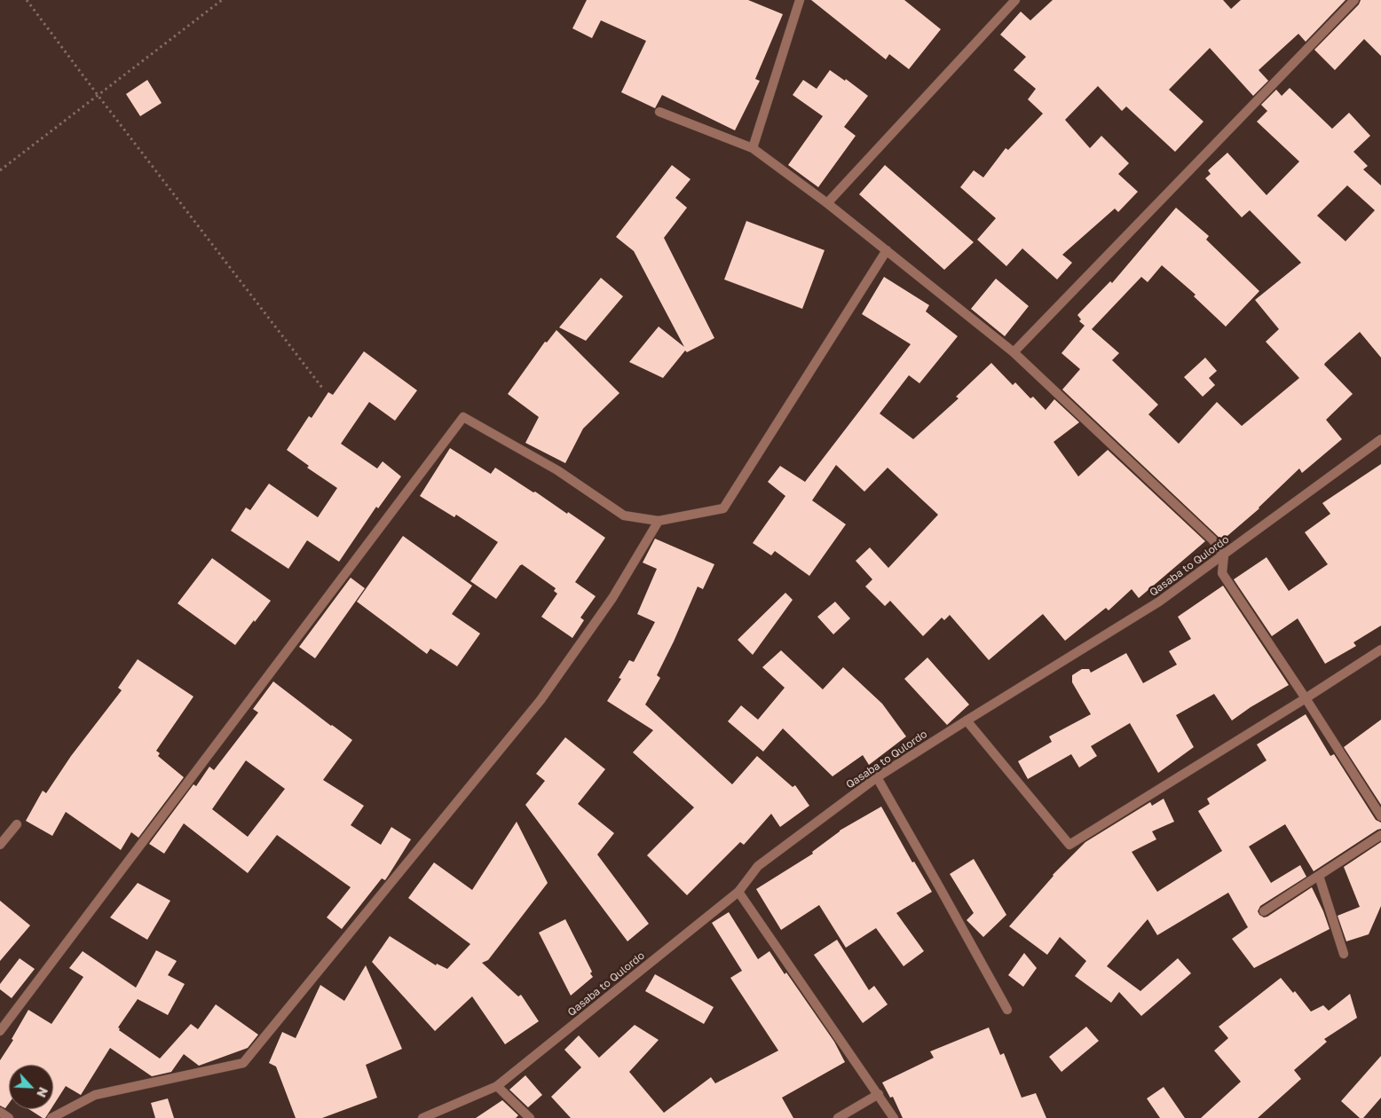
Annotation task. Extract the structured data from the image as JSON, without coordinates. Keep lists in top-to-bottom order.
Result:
{
  "streets": {
    "street": ["Qasaba to Qulordo"]
  },
  "north": "bottom right"
}
